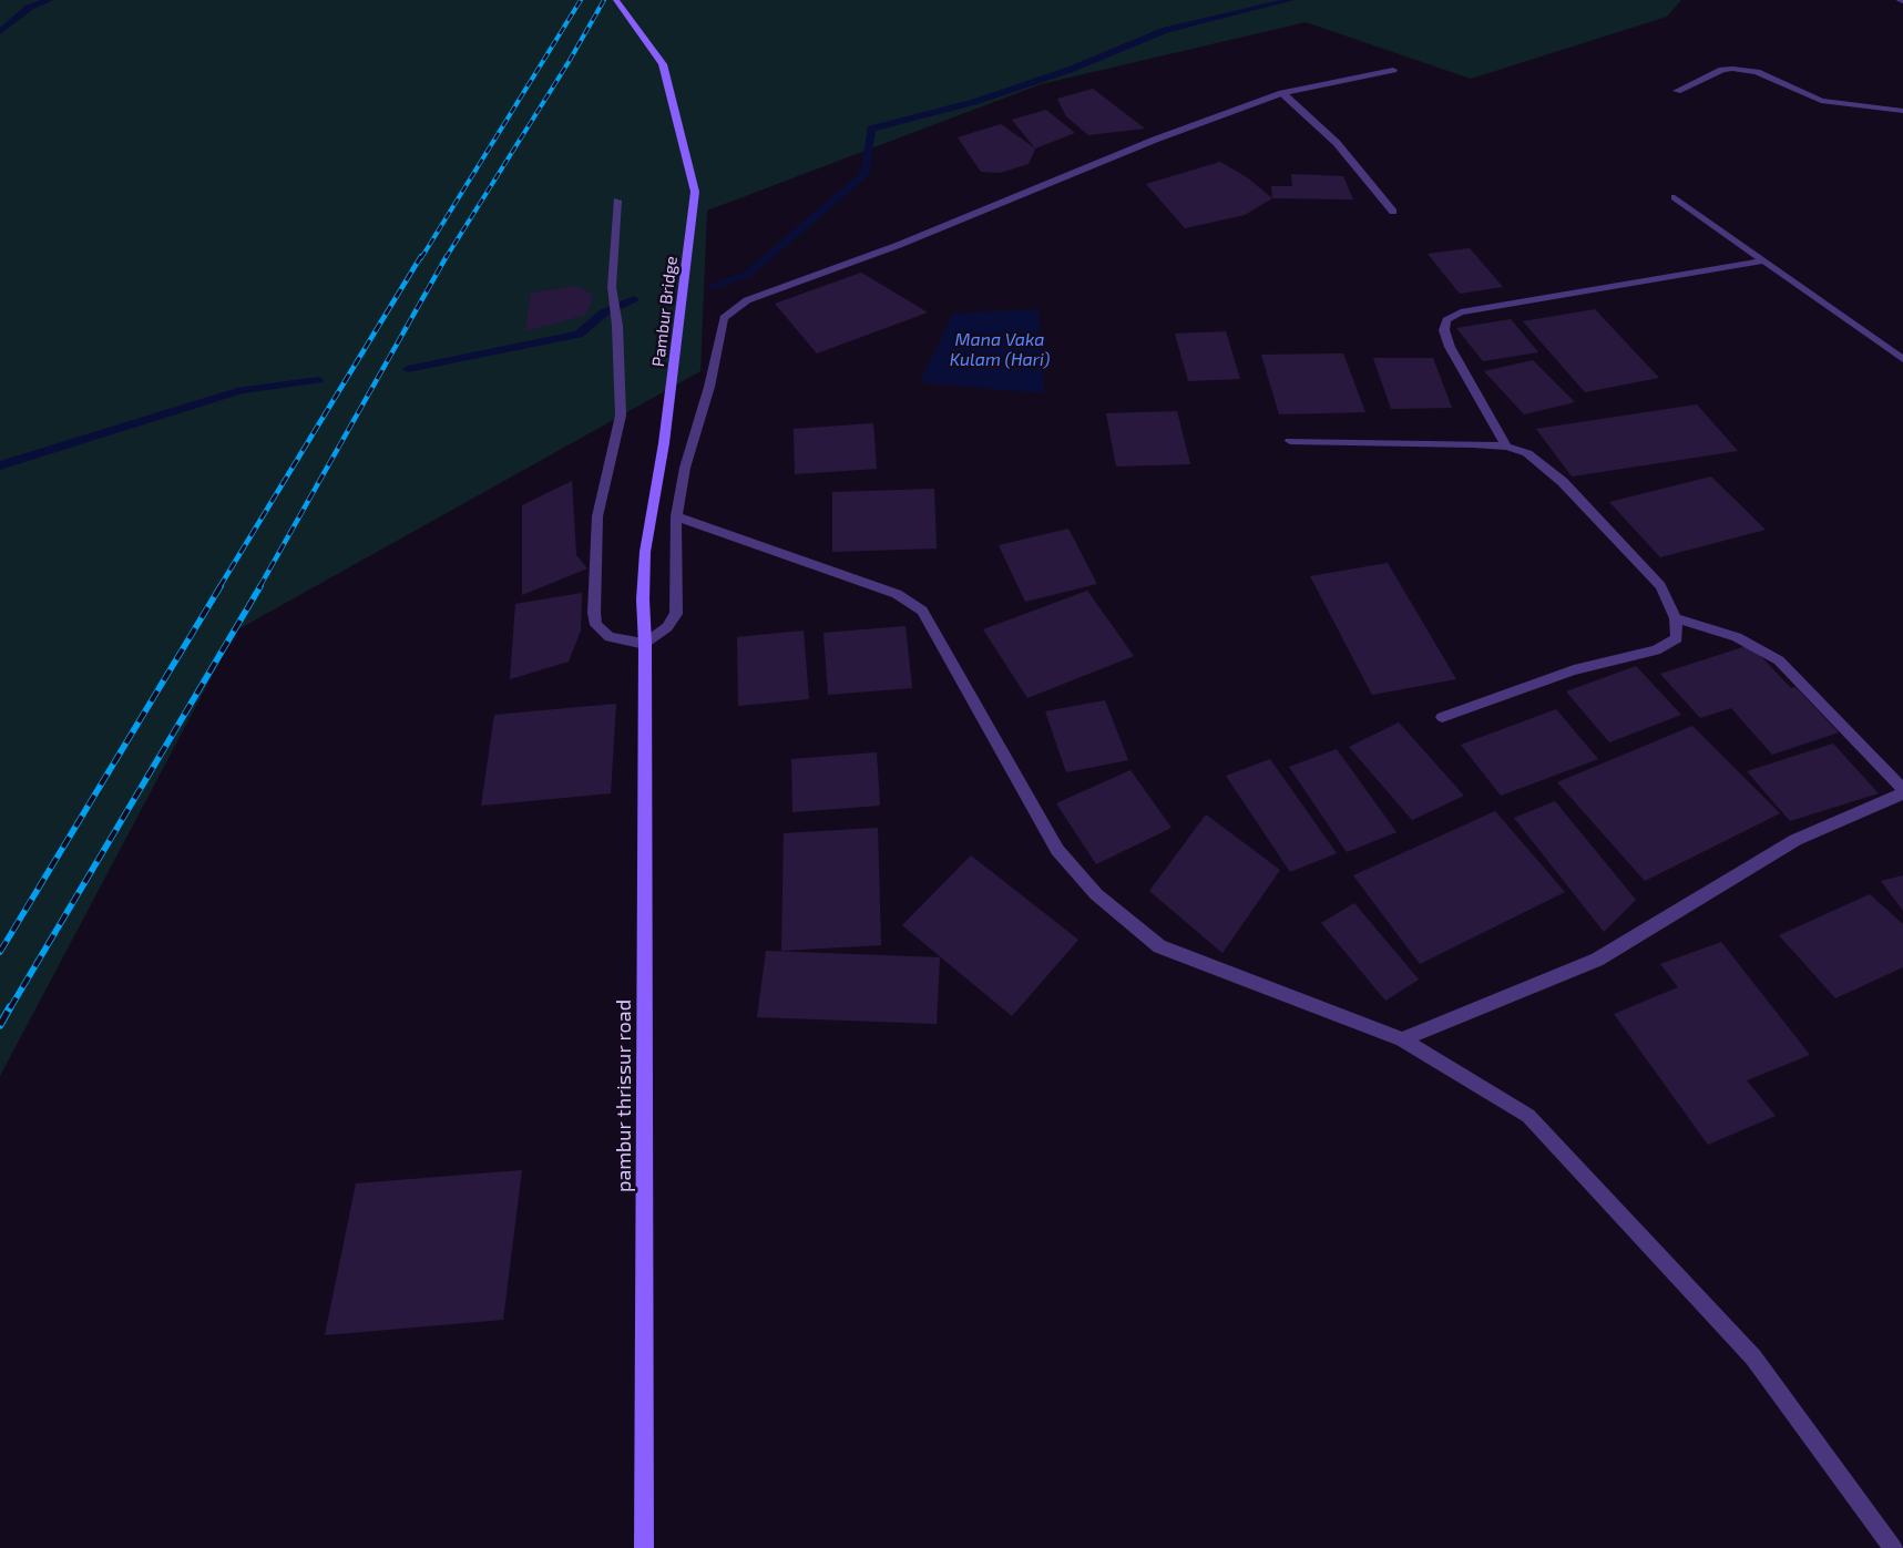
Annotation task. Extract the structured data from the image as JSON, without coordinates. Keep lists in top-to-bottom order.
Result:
{
  "streets": {
    "main road": ["Pambur Bridge", "pambur thrissur road"]
  },
  "crossings": [
    ["Pambur Bridge", "pambur thrissur road"]
  ],
  "water": ["Mana Vaka Kulam (Hari)"]
}
